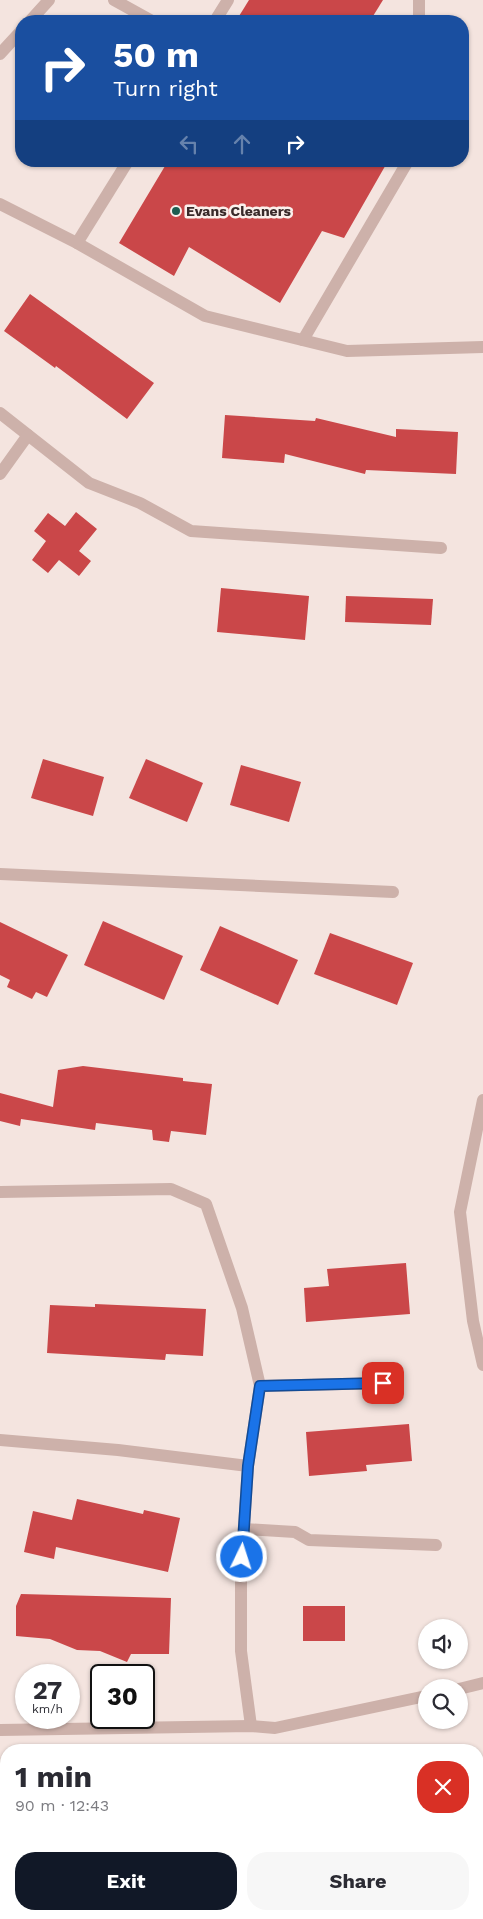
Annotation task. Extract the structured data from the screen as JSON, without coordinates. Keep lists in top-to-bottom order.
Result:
{
  "places": ["Evans Cleaners"],
  "page": {
    "turn": ["50 m", "Turn right"],
    "speed": "27 km/h",
    "limit": "30",
    "heading": ["1 min", "90 m · 12:43"],
    "buttons": ["Exit", "Share"]
  }
}
